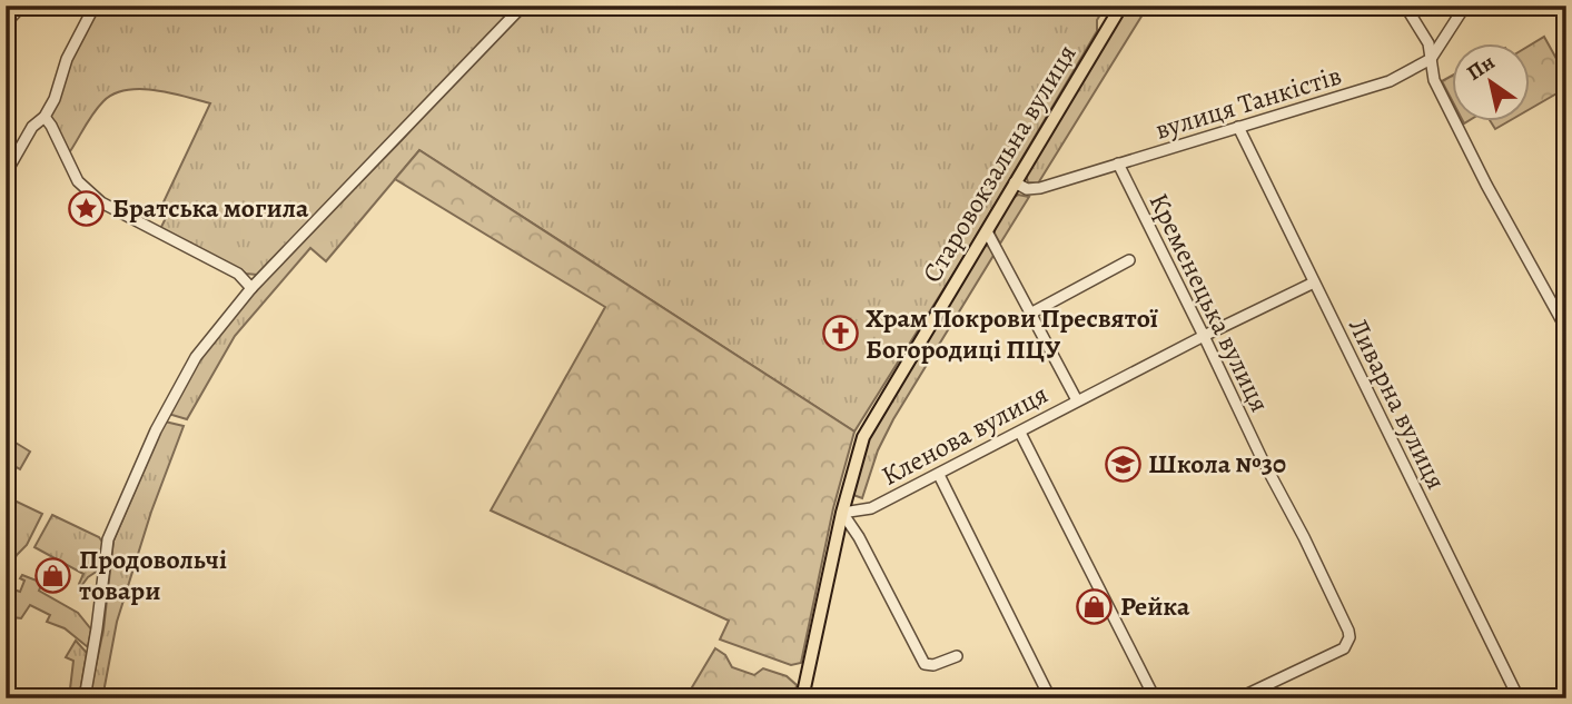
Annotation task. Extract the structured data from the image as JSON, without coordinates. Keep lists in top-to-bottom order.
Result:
{
  "streets": {
    "main road": ["Старовокзальна вулиця"],
    "street": [
      "вулиця Танкістів",
      "Кременецька вулиця",
      "Ливарна вулиця",
      "Кленова вулиця"
    ]
  },
  "crossings": [
    ["вулиця Танкістів", "Старовокзальна вулиця"],
    ["вулиця Танкістів", "Кременецька вулиця"],
    ["вулиця Танкістів", "Ливарна вулиця"],
    ["Старовокзальна вулиця", "Кленова вулиця"],
    ["Кременецька вулиця", "Кленова вулиця"],
    ["Ливарна вулиця", "Кленова вулиця"]
  ],
  "places": {
    "place": ["Братська могила"],
    "church": ["Храм Покрови Пресвятої Богородиці ПЦУ"],
    "school or university": ["Школа №30"],
    "shop": ["Продовольчі товари", "Рейка"]
  },
  "north": "top left"
}
